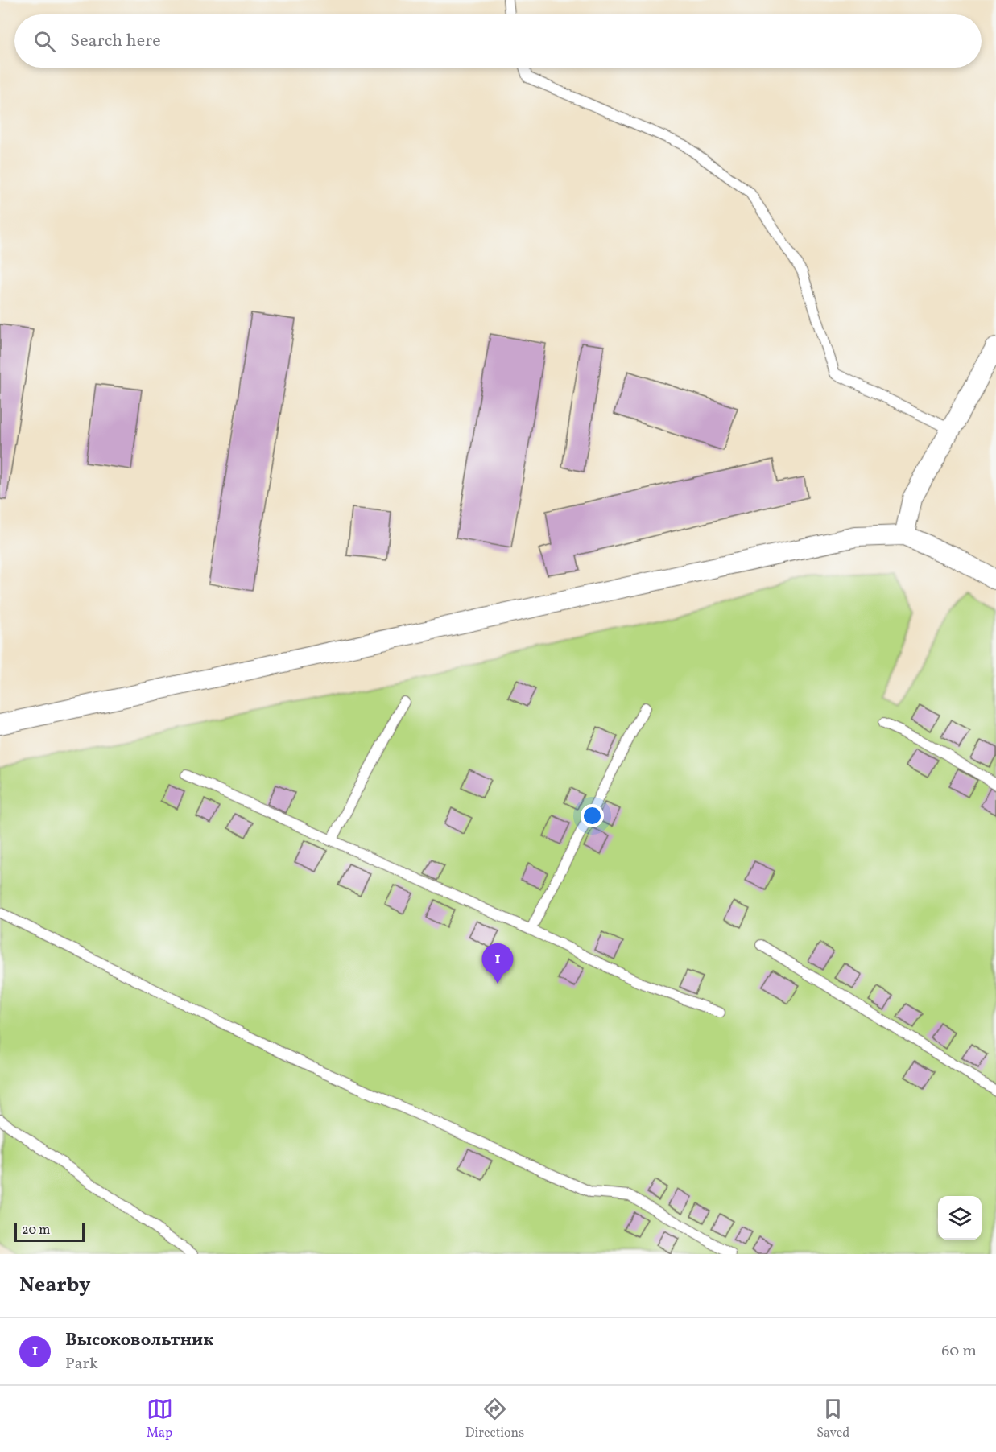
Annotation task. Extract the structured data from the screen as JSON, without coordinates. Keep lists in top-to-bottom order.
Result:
{
  "scale_bar": "20 m",
  "page": {
    "search": "Search here",
    "pins": "1",
    "scale": "20 m",
    "heading": "Nearby",
    "list": [
      {
        "mark": "1",
        "name": "Высоковольтник",
        "note": "Park",
        "value": "60 m"
      }
    ],
    "nav": ["Map", "Directions", "Saved"]
  }
}
